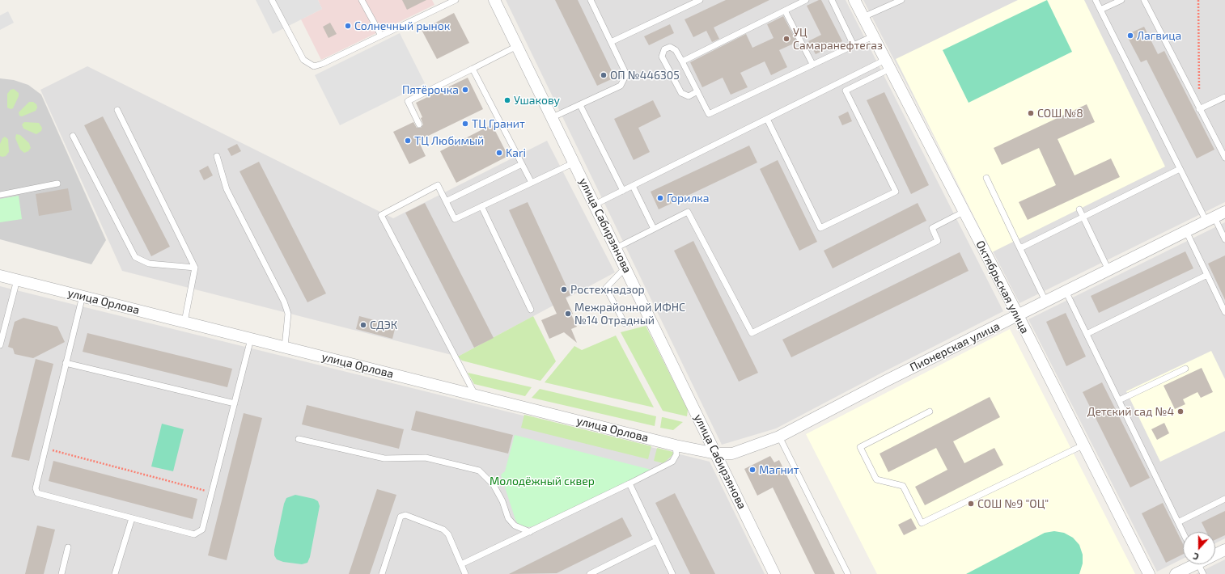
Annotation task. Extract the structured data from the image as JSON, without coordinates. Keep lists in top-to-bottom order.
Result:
{
  "streets": {
    "street": [
      "улица Сабирзянова",
      "Октябрьская улица",
      "улица Орлова",
      "Пионерская улица"
    ]
  },
  "crossings": [
    ["улица Сабирзянова", "улица Орлова"],
    ["улица Сабирзянова", "Пионерская улица"],
    ["Октябрьская улица", "Пионерская улица"],
    ["улица Орлова", "Пионерская улица"]
  ],
  "parks": ["Молодёжный сквер"],
  "places": [
    "Солнечный рынок",
    "Лагвица",
    "УЦ Самаранефтегаз",
    "ОП №446305",
    "Пятёрочка",
    "Ушакову",
    "СОШ №8",
    "ТЦ Гранит",
    "ТЦ Любимый",
    "Kari",
    "Горилка",
    "Ростехнадзор",
    "Межрайонной ИФНС №14 Отрадный",
    "СДЭК",
    "Детский сад №4",
    "Магнит",
    "СОШ №9 \"ОЦ\""
  ],
  "north": "bottom"
}
